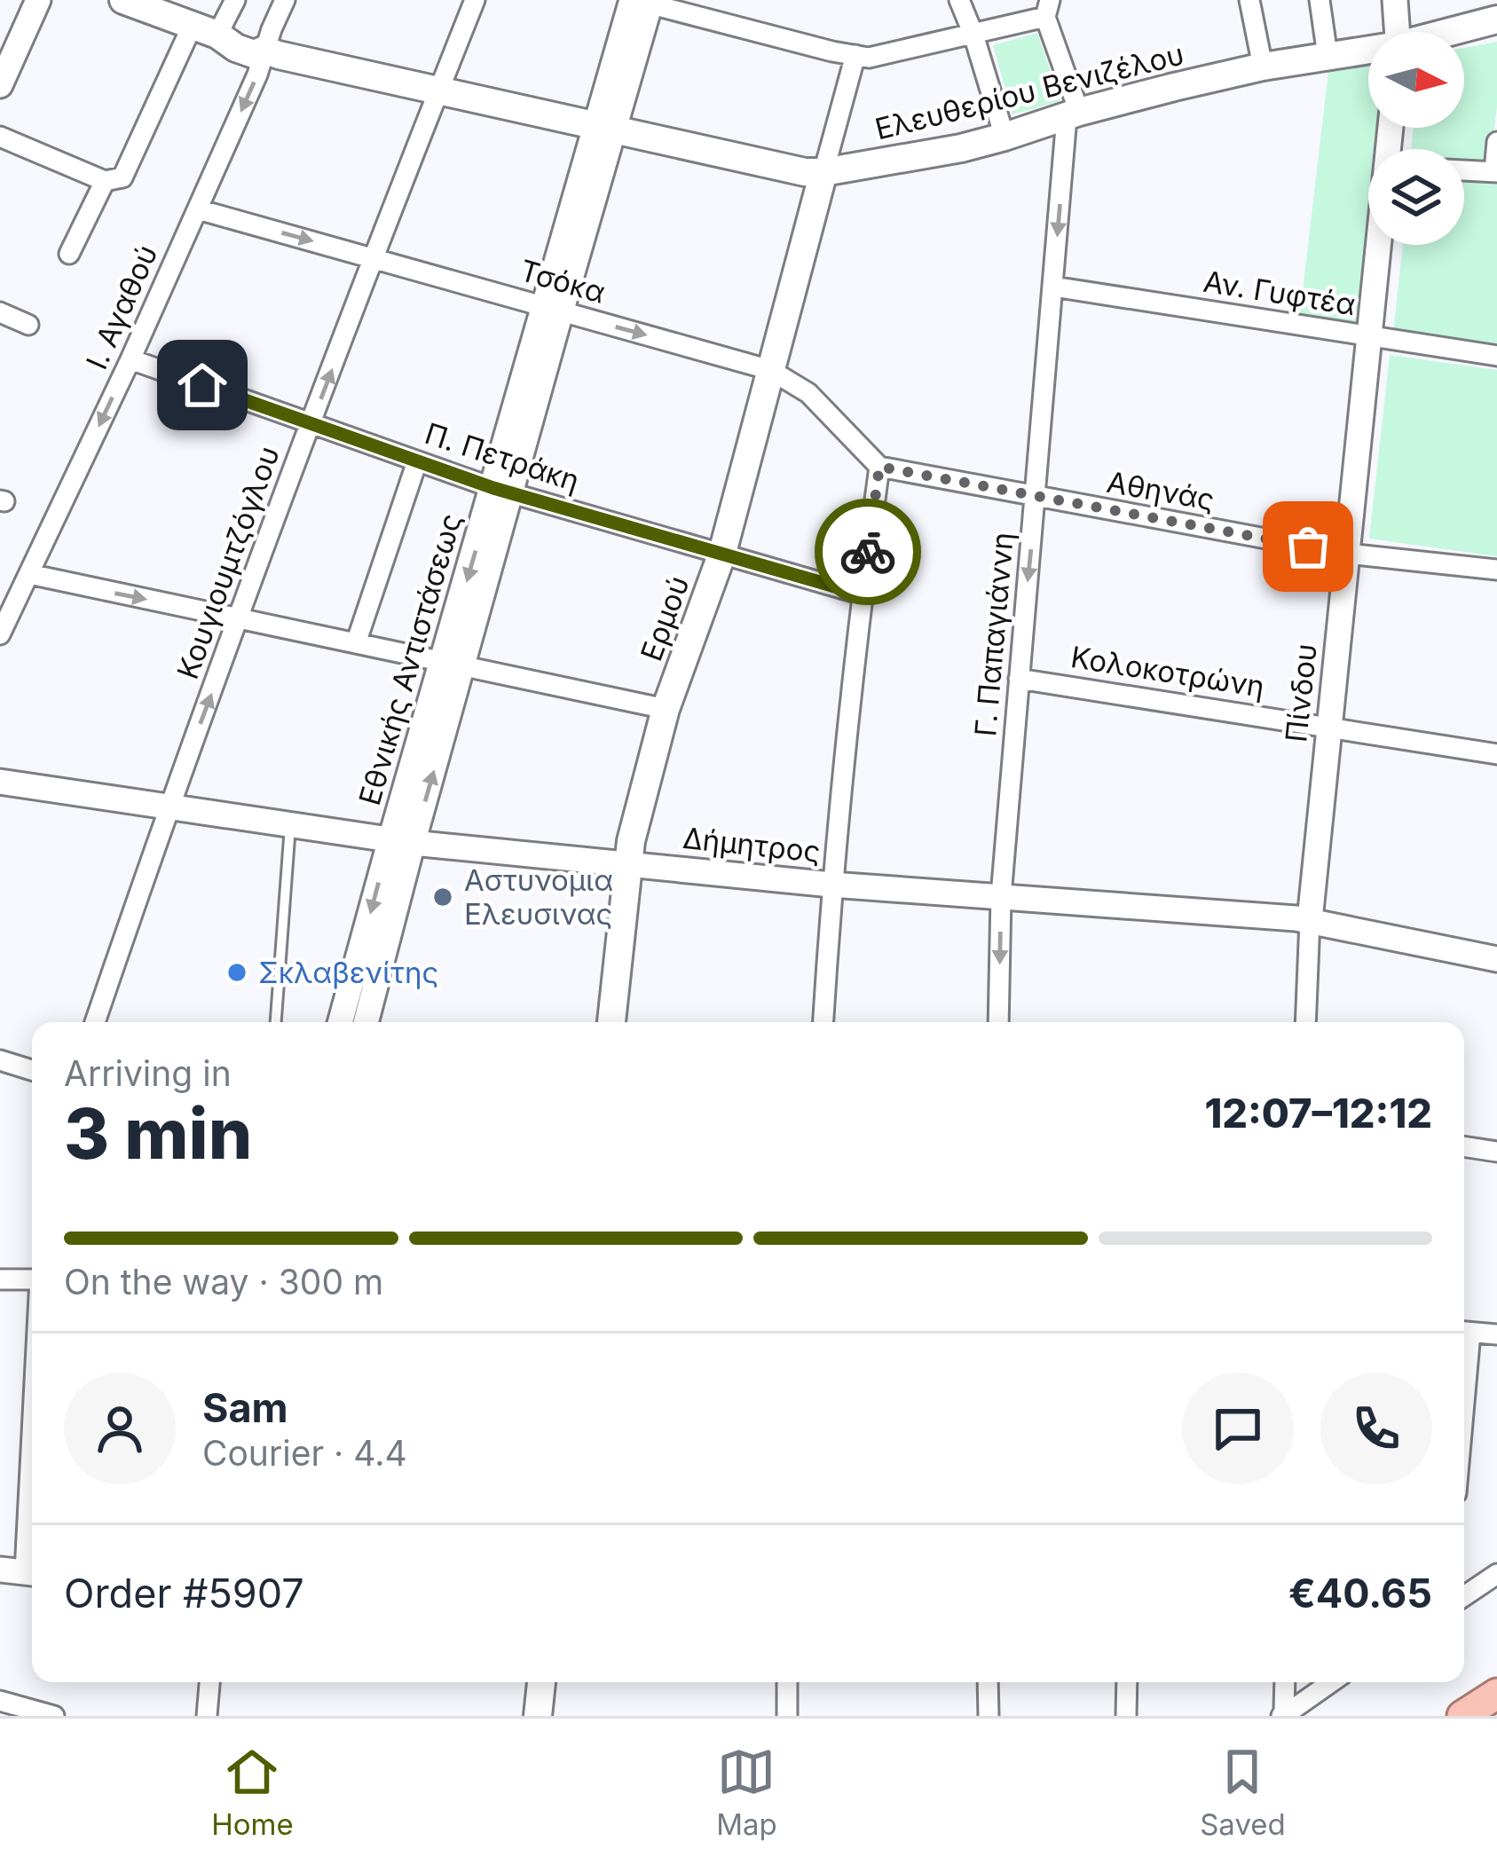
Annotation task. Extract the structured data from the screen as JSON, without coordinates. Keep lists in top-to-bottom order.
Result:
{
  "streets": {
    "main road": ["Ελευθερίου Βενιζέλου", "Ερμού"],
    "street": [
      "Τσόκα",
      "Αν. Γυφτέα",
      "Ι. Αγαθού",
      "Π. Πετράκη",
      "Αθηνάς",
      "Κουγιουμτζόγλου",
      "Γ. Παπαγιάννη",
      "Εθνικής Αντιστάσεως",
      "Κολοκοτρώνη",
      "Πίνδου",
      "Δήμητρος"
    ]
  },
  "crossings": [
    ["Ελευθερίου Βενιζέλου", "Ι. Αγαθού"],
    ["Ελευθερίου Βενιζέλου", "Κουγιουμτζόγλου"],
    ["Ελευθερίου Βενιζέλου", "Ερμού"],
    ["Ελευθερίου Βενιζέλου", "Γ. Παπαγιάννη"],
    ["Ελευθερίου Βενιζέλου", "Εθνικής Αντιστάσεως"],
    ["Τσόκα", "Ι. Αγαθού"],
    ["Τσόκα", "Αθηνάς"],
    ["Τσόκα", "Κουγιουμτζόγλου"],
    ["Τσόκα", "Ερμού"],
    ["Τσόκα", "Εθνικής Αντιστάσεως"],
    ["Αν. Γυφτέα", "Γ. Παπαγιάννη"],
    ["Αν. Γυφτέα", "Πίνδου"],
    ["Ι. Αγαθού", "Π. Πετράκη"],
    ["Π. Πετράκη", "Κουγιουμτζόγλου"],
    ["Π. Πετράκη", "Ερμού"],
    ["Π. Πετράκη", "Εθνικής Αντιστάσεως"],
    ["Αθηνάς", "Γ. Παπαγιάννη"],
    ["Αθηνάς", "Πίνδου"],
    ["Κουγιουμτζόγλου", "Δήμητρος"],
    ["Ερμού", "Δήμητρος"],
    ["Γ. Παπαγιάννη", "Κολοκοτρώνη"],
    ["Γ. Παπαγιάννη", "Δήμητρος"],
    ["Εθνικής Αντιστάσεως", "Δήμητρος"],
    ["Κολοκοτρώνη", "Πίνδου"],
    ["Πίνδου", "Δήμητρος"]
  ],
  "one_way": ["Τσόκα"],
  "places": ["Αστυνομια Ελευσινας", "Σκλαβενίτης"],
  "north": "right",
  "page": {
    "heading": ["3 min", "Arriving in", "12:07–12:12"],
    "panel": [
      "Sam",
      "Courier · 4.4",
      "Order #5907",
      "€40.65"
    ],
    "bar": "On the way · 300 m",
    "tabs": ["Home", "Map", "Saved"]
  }
}
